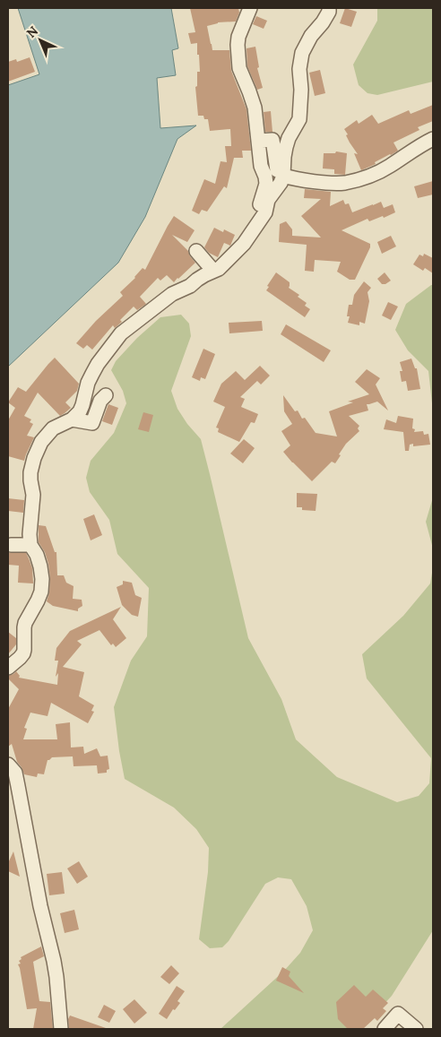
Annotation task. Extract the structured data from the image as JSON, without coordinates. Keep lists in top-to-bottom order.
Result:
{
  "north": "top left"
}
